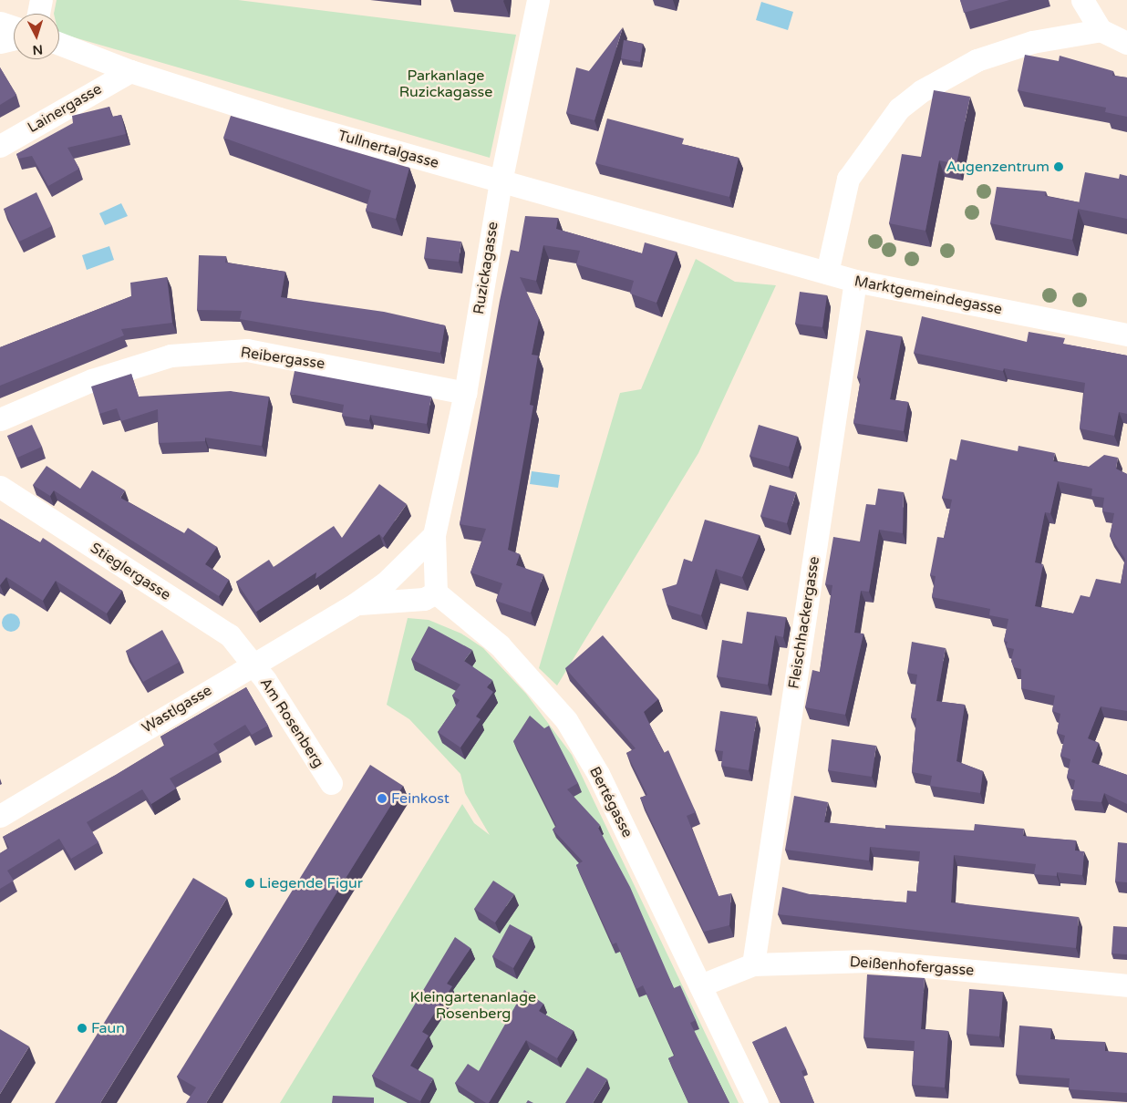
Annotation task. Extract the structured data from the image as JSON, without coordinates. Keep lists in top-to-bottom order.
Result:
{
  "streets": {
    "street": [
      "Lainergasse",
      "Tullnertalgasse",
      "Ruzickagasse",
      "Marktgemeindegasse",
      "Reibergasse",
      "Stieglergasse",
      "Fleischhackergasse",
      "Wastlgasse",
      "Am Rosenberg",
      "Bertégasse",
      "Deißenhofergasse"
    ]
  },
  "crossings": [
    ["Lainergasse", "Tullnertalgasse"],
    ["Tullnertalgasse", "Ruzickagasse"],
    ["Tullnertalgasse", "Marktgemeindegasse"],
    ["Ruzickagasse", "Reibergasse"],
    ["Ruzickagasse", "Wastlgasse"],
    ["Marktgemeindegasse", "Fleischhackergasse"],
    ["Stieglergasse", "Wastlgasse"],
    ["Stieglergasse", "Am Rosenberg"],
    ["Fleischhackergasse", "Deißenhofergasse"],
    ["Wastlgasse", "Am Rosenberg"],
    ["Wastlgasse", "Bertégasse"],
    ["Bertégasse", "Deißenhofergasse"]
  ],
  "parks": ["Parkanlage Ruzickagasse", "Kleingartenanlage Rosenberg"],
  "places": [
    "Augenzentrum",
    "Feinkost",
    "Liegende Figur",
    "Faun"
  ],
  "north": "bottom"
}
